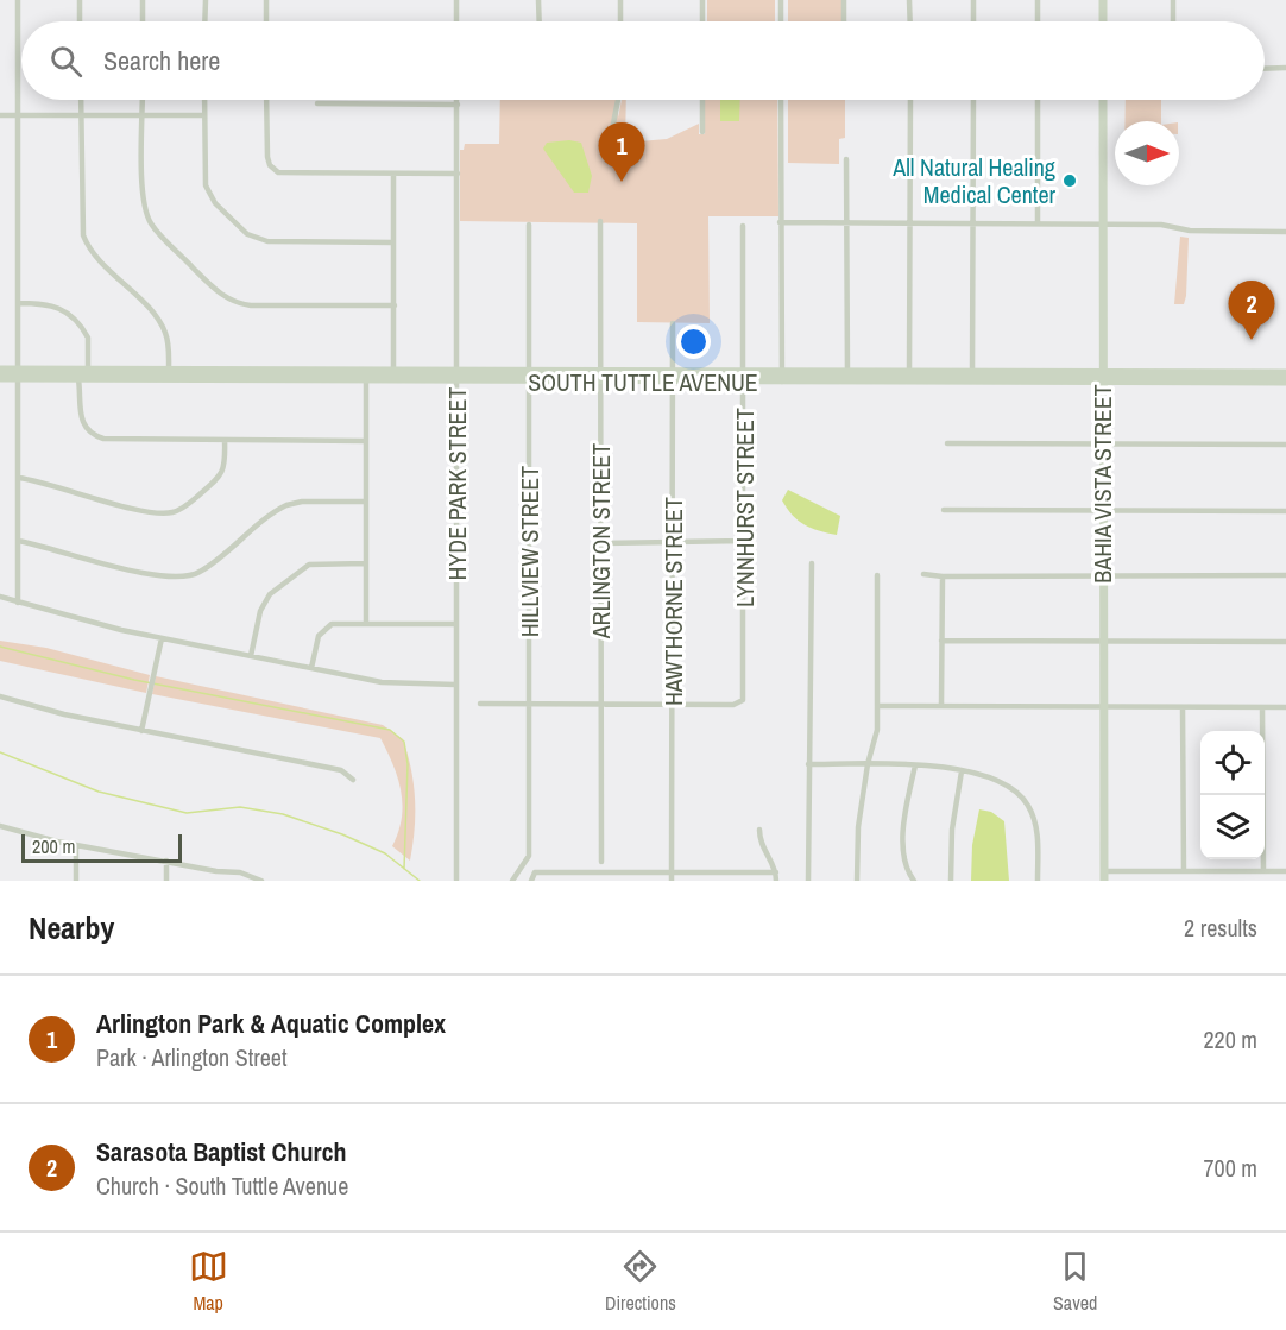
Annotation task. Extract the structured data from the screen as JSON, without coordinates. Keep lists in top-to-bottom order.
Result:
{
  "streets": {
    "main road": ["SOUTH TUTTLE AVENUE", "BAHIA VISTA STREET"],
    "street": [
      "HYDE PARK STREET",
      "LYNNHURST STREET",
      "ARLINGTON STREET",
      "HILLVIEW STREET",
      "HAWTHORNE STREET"
    ]
  },
  "crossings": [
    ["SOUTH TUTTLE AVENUE", "HYDE PARK STREET"],
    ["SOUTH TUTTLE AVENUE", "BAHIA VISTA STREET"],
    ["SOUTH TUTTLE AVENUE", "LYNNHURST STREET"],
    ["SOUTH TUTTLE AVENUE", "ARLINGTON STREET"],
    ["SOUTH TUTTLE AVENUE", "HILLVIEW STREET"],
    ["SOUTH TUTTLE AVENUE", "HAWTHORNE STREET"],
    ["LYNNHURST STREET", "HAWTHORNE STREET"]
  ],
  "places": ["All Natural Healing Medical Center"],
  "scale_bar": "200 m",
  "north": "right",
  "page": {
    "search": "Search here",
    "pins": ["1", "2"],
    "scale": "200 m",
    "heading": ["Nearby", "2 results"],
    "list": [
      {
        "mark": "1",
        "name": "Arlington Park & Aquatic Complex",
        "note": "Park · Arlington Street",
        "value": "220 m"
      },
      {
        "mark": "2",
        "name": "Sarasota Baptist Church",
        "note": "Church · South Tuttle Avenue",
        "value": "700 m"
      }
    ],
    "nav": ["Map", "Directions", "Saved"]
  }
}
